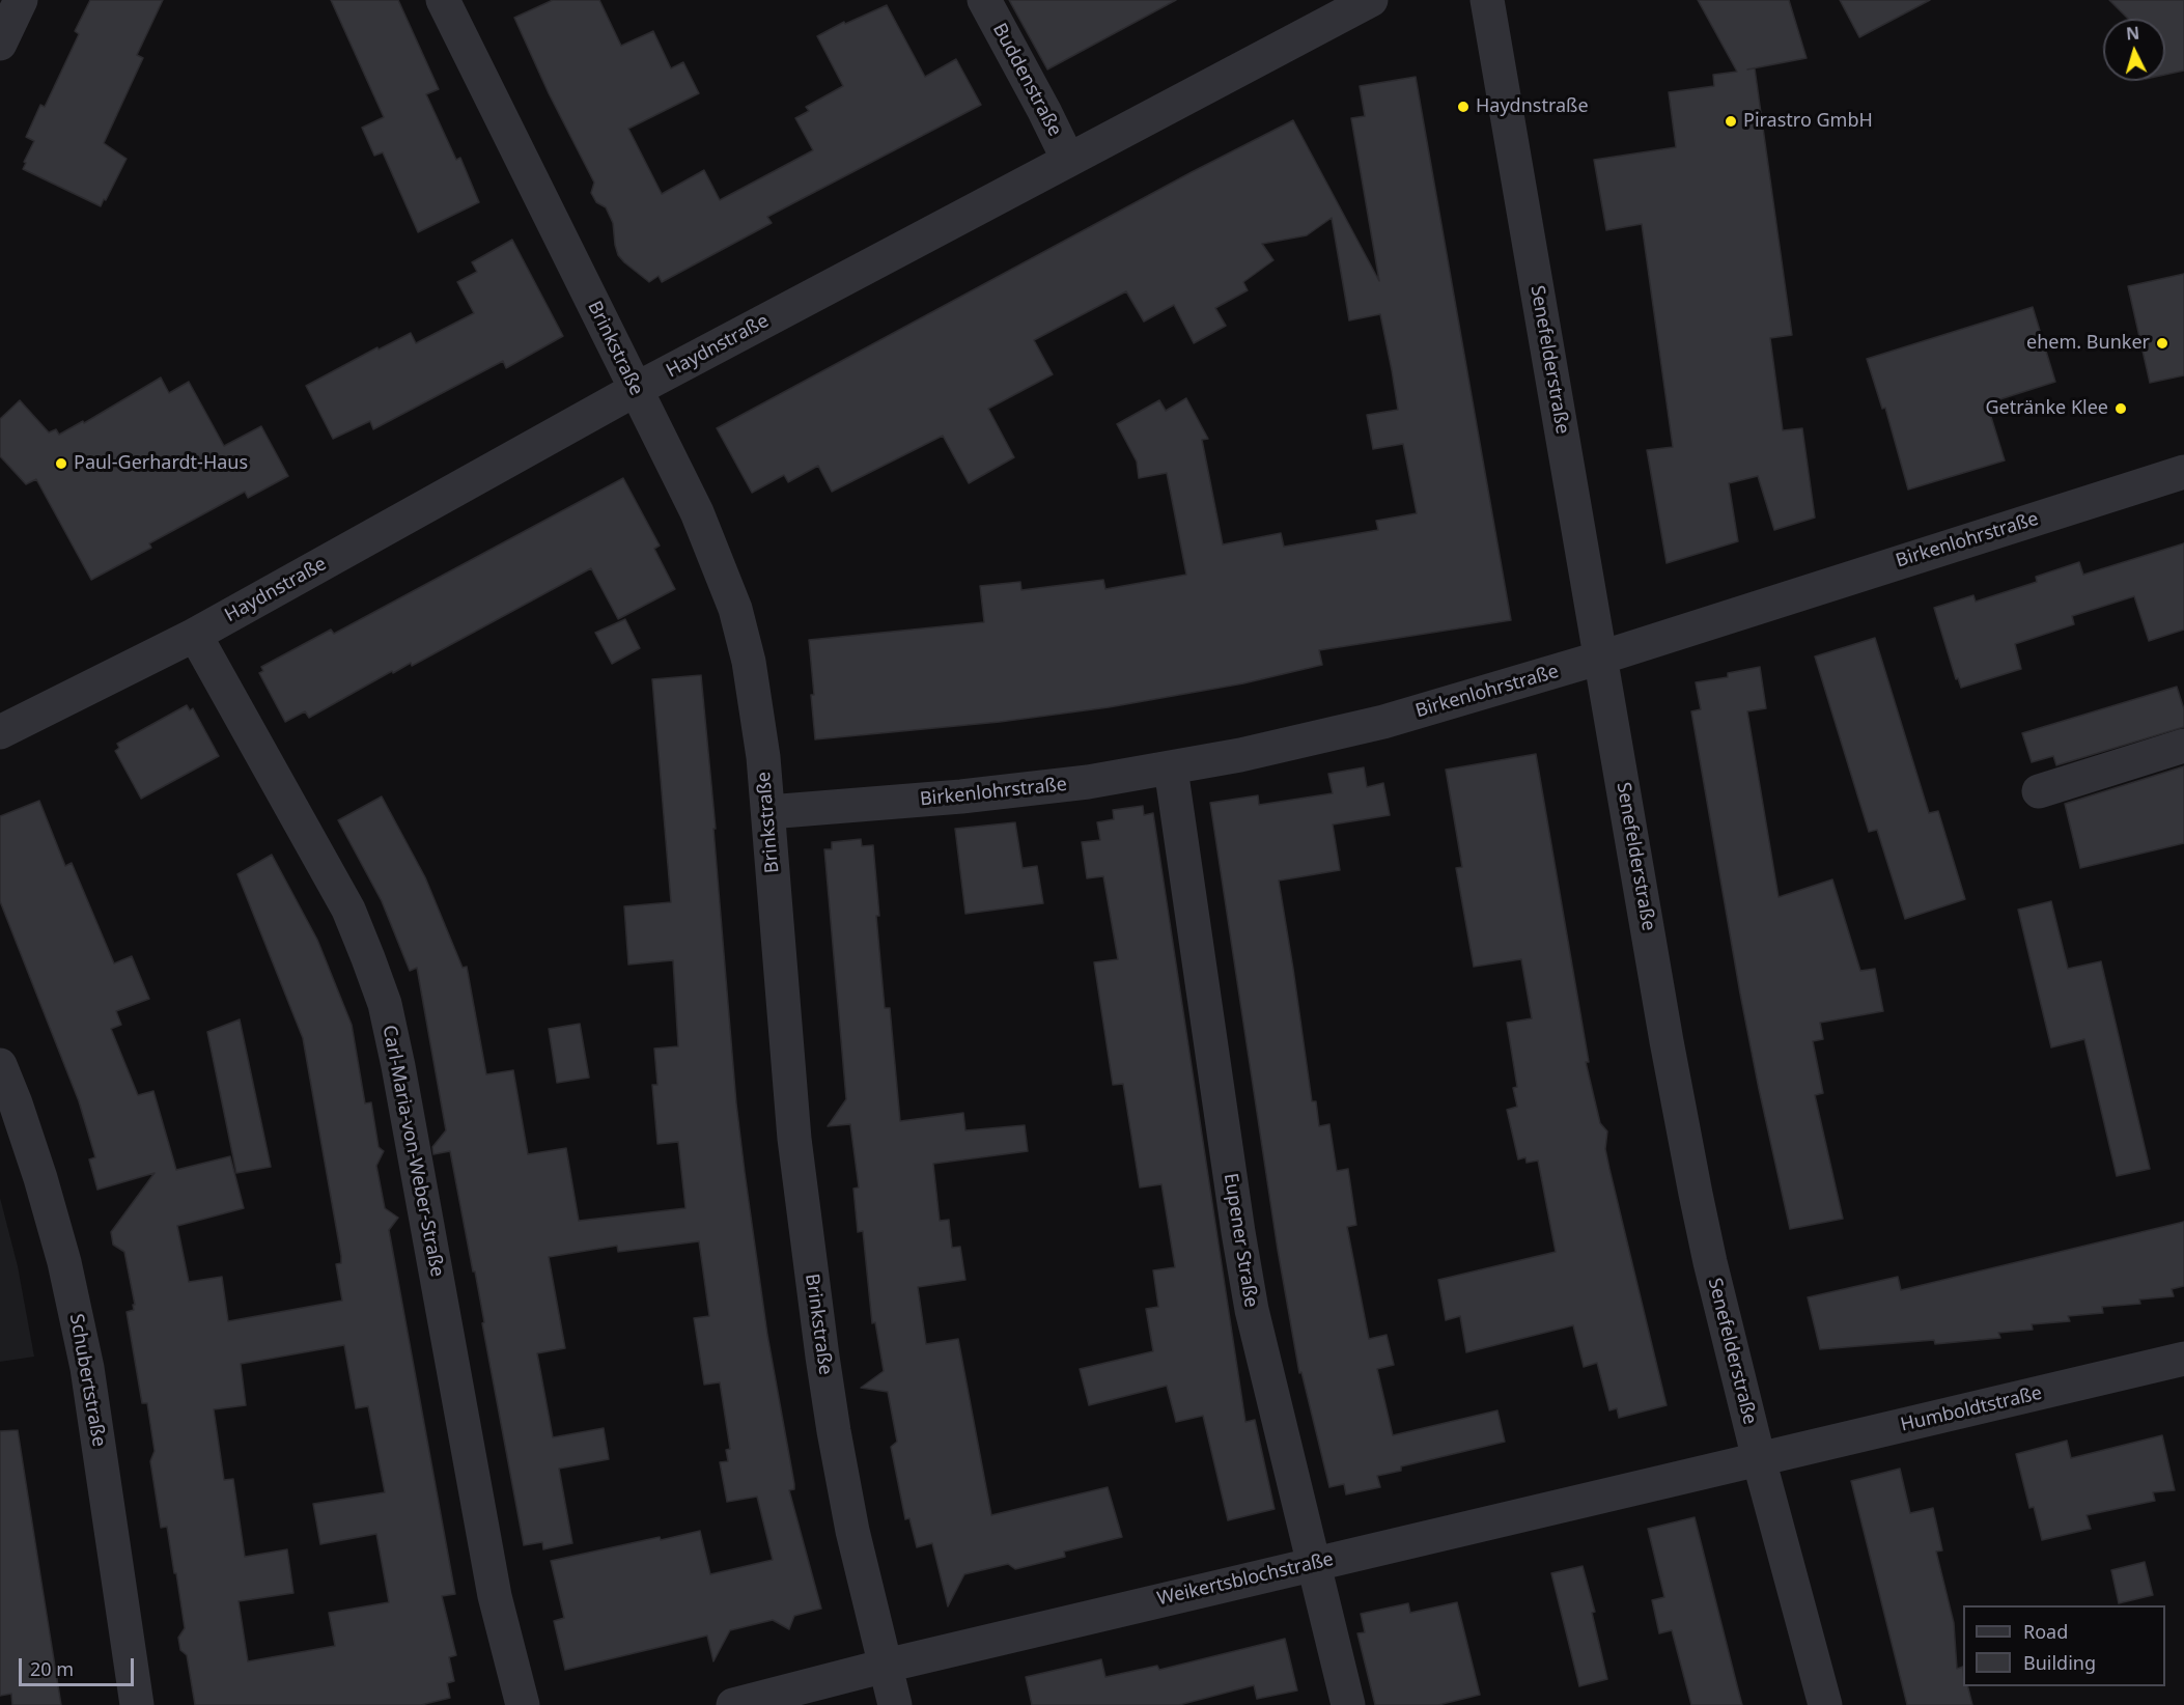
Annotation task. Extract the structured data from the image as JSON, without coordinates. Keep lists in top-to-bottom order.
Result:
{
  "streets": {
    "street": [
      "Buddenstraße",
      "Haydnstraße",
      "Brinkstraße",
      "Senefelderstraße",
      "Birkenlohrstraße",
      "Carl-Maria-von-Weber-Straße",
      "Eupener Straße",
      "Schubertstraße",
      "Humboldtstraße",
      "Weikertsblochstraße"
    ]
  },
  "crossings": [
    ["Buddenstraße", "Haydnstraße"],
    ["Haydnstraße", "Brinkstraße"],
    ["Haydnstraße", "Carl-Maria-von-Weber-Straße"],
    ["Brinkstraße", "Birkenlohrstraße"],
    ["Brinkstraße", "Weikertsblochstraße"],
    ["Senefelderstraße", "Birkenlohrstraße"],
    ["Senefelderstraße", "Humboldtstraße"],
    ["Senefelderstraße", "Weikertsblochstraße"],
    ["Birkenlohrstraße", "Eupener Straße"],
    ["Eupener Straße", "Weikertsblochstraße"],
    ["Humboldtstraße", "Weikertsblochstraße"]
  ],
  "places": [
    "Haydnstraße",
    "Pirastro GmbH",
    "ehem. Bunker",
    "Getränke Klee",
    "Paul-Gerhardt-Haus"
  ],
  "legend": ["Road", "Building"],
  "scale_bar": "20 m",
  "north": "top"
}
